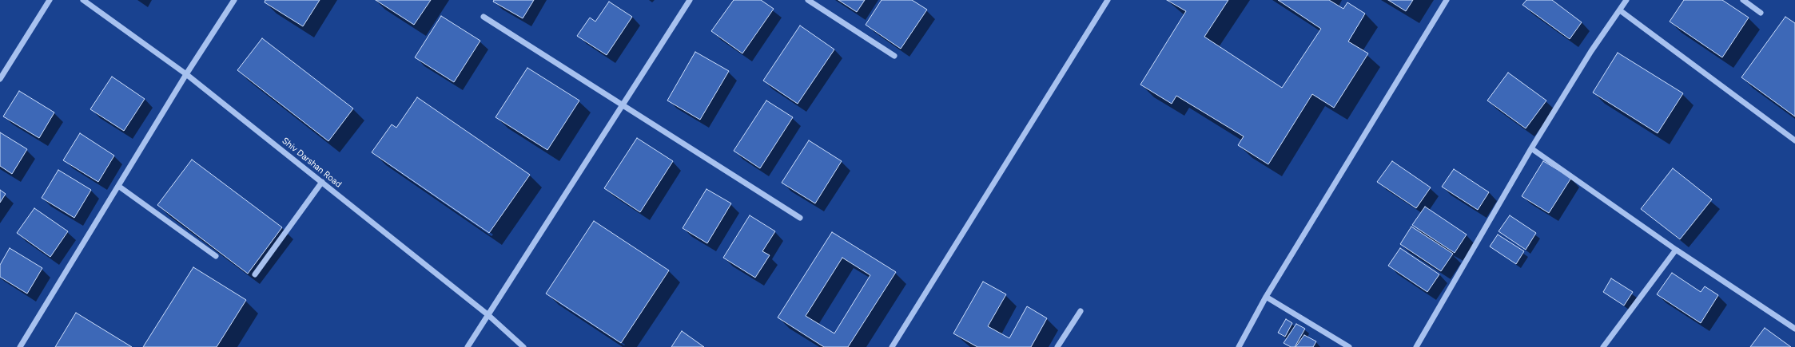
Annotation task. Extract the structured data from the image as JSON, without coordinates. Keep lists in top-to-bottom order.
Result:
{
  "streets": {
    "street": ["Shiv Darshan Road"]
  }
}
